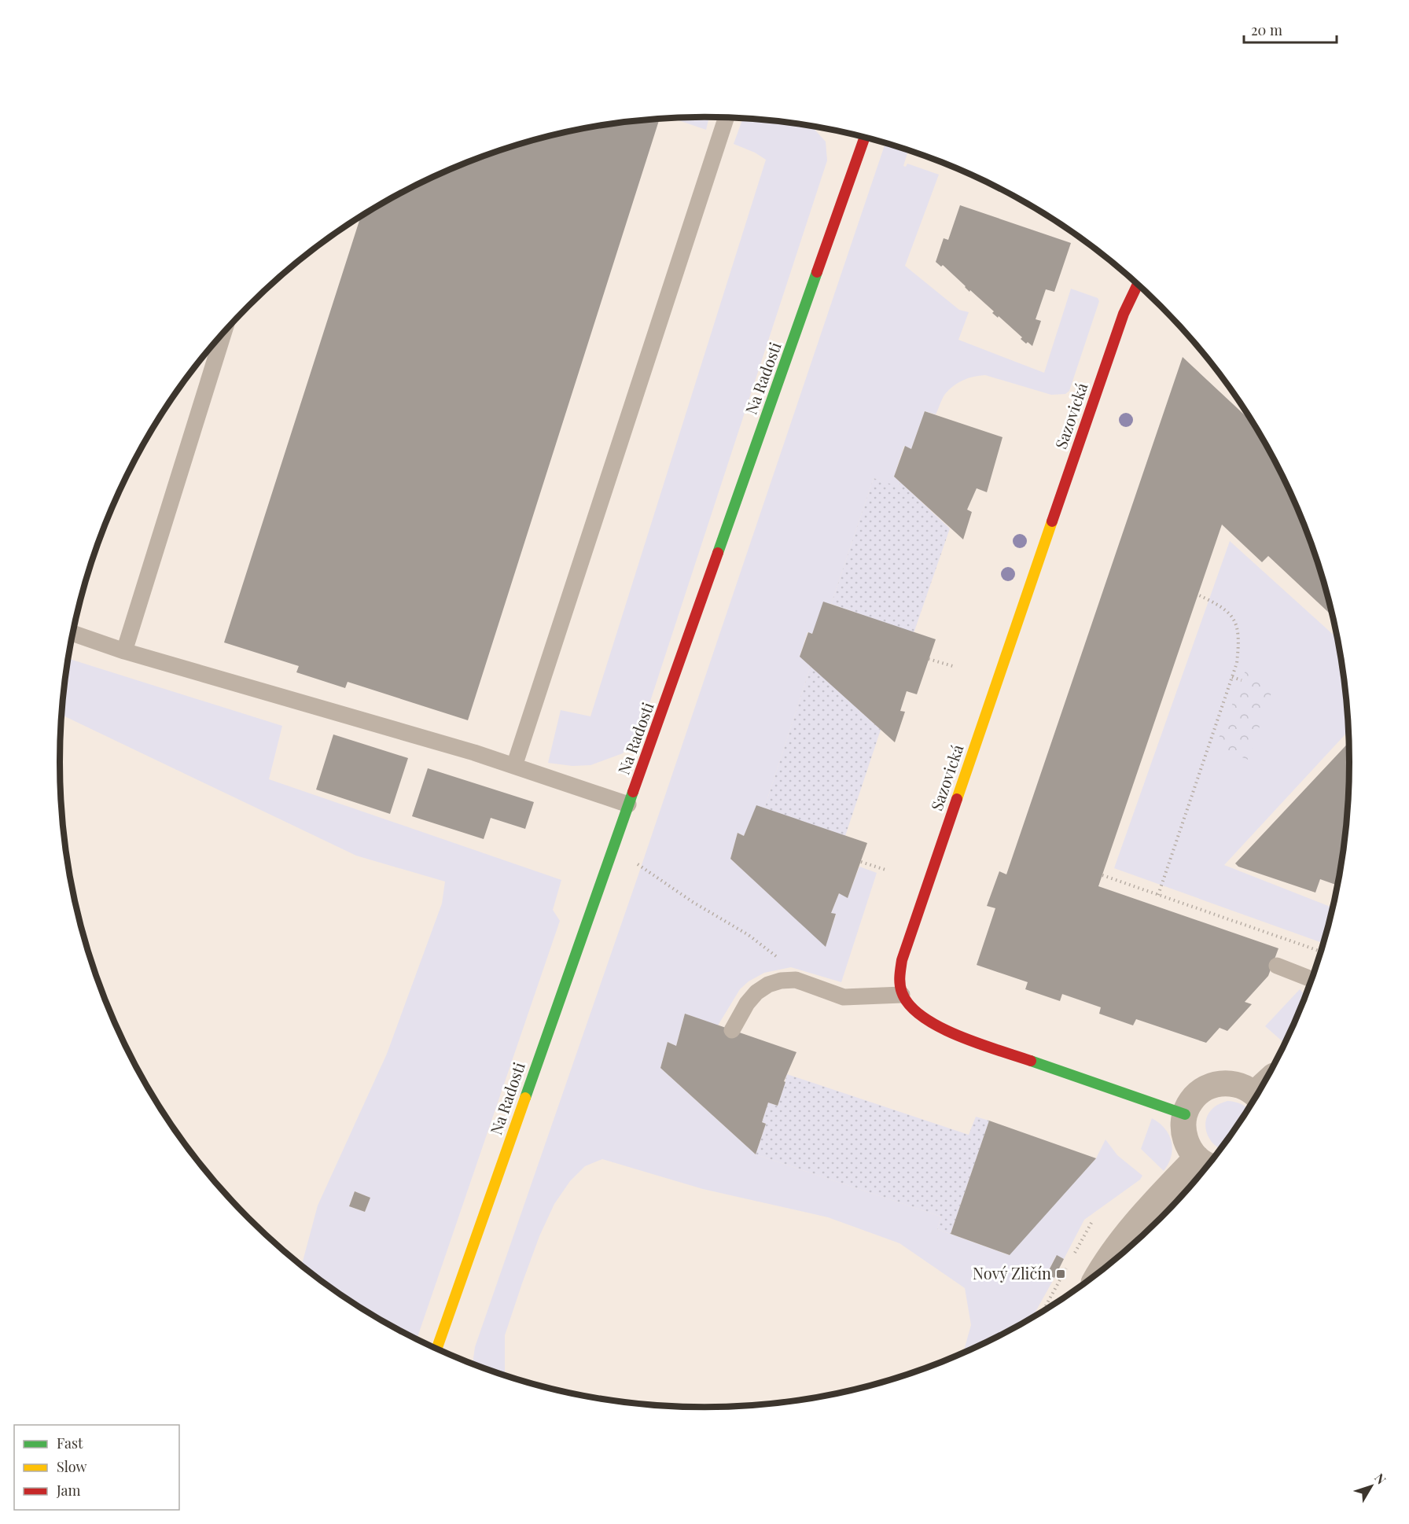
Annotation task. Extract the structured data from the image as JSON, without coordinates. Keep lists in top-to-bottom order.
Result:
{
  "streets": {
    "street": ["Na Radosti", "Sazovická"]
  },
  "places": {
    "transit": ["Nový Zličín"]
  },
  "legend": ["Fast", "Slow", "Jam"],
  "scale_bar": "20 m",
  "north": "top right"
}
